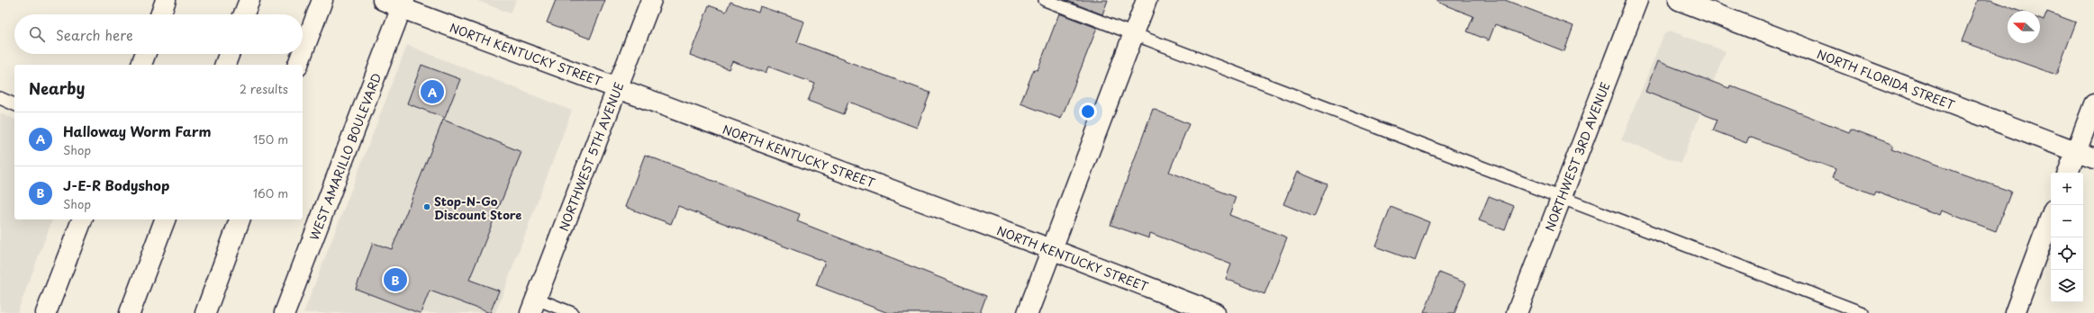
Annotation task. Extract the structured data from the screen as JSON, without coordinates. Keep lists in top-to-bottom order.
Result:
{
  "streets": {
    "main road": [
      "NORTH KENTUCKY STREET",
      "NORTH FLORIDA STREET",
      "WEST AMARILLO BOULEVARD",
      "NORTHWEST 5TH AVENUE",
      "NORTHWEST 3RD AVENUE"
    ]
  },
  "crossings": [
    ["NORTH KENTUCKY STREET", "WEST AMARILLO BOULEVARD"],
    ["NORTH KENTUCKY STREET", "NORTHWEST 5TH AVENUE"]
  ],
  "places": ["Stop-N-Go Discount Store"],
  "north": "left",
  "page": {
    "search": "Search here",
    "heading": ["Nearby", "2 results"],
    "pins": ["A", "B"],
    "list": [
      {
        "mark": "A",
        "name": "Halloway Worm Farm",
        "note": "Shop",
        "value": "150 m"
      },
      {
        "mark": "B",
        "name": "J-E-R Bodyshop",
        "note": "Shop",
        "value": "160 m"
      }
    ],
    "map_buttons": ["+", "−"]
  }
}
